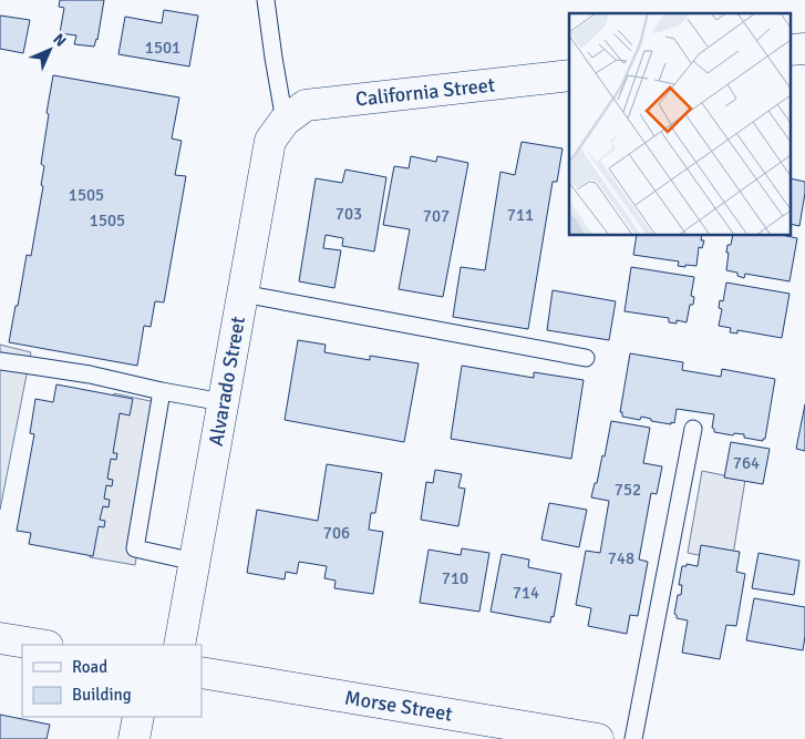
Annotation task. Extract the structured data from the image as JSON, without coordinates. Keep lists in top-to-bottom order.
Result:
{
  "streets": {
    "street": ["California Street", "Alvarado Street", "Morse Street"]
  },
  "crossings": [
    ["California Street", "Alvarado Street"]
  ],
  "house_numbers": [
    "1501",
    "1505",
    "703",
    "711",
    "707",
    "1505",
    "764",
    "752",
    "706",
    "748",
    "710",
    "714"
  ],
  "legend": ["Road", "Building"],
  "north": "top right"
}
